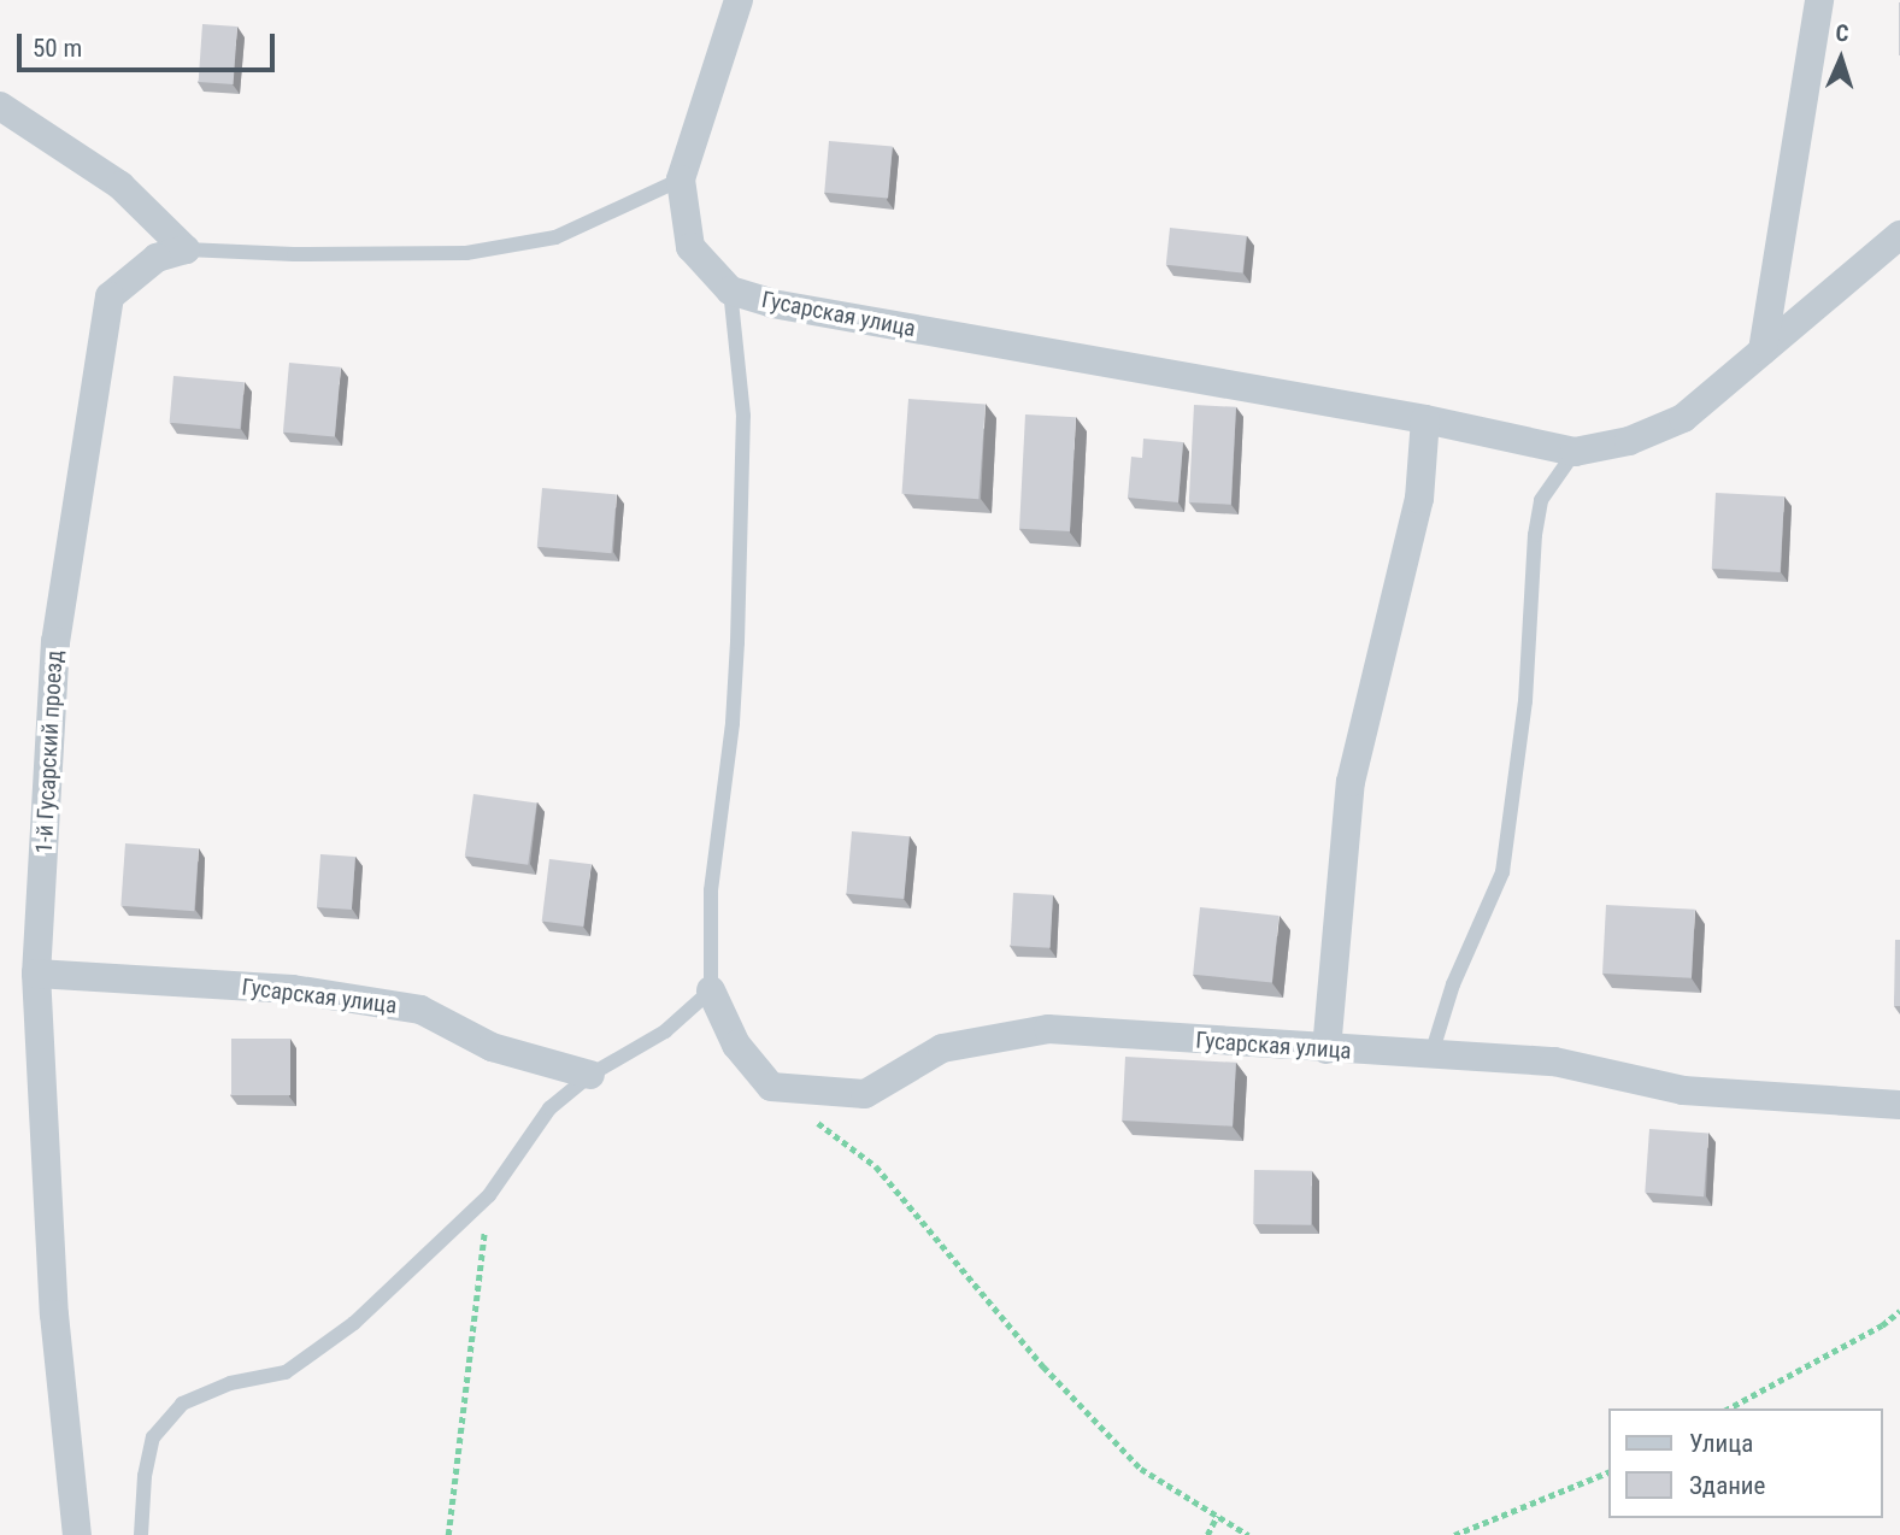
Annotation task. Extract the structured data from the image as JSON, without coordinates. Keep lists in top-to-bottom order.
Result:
{
  "streets": {
    "street": ["Гусарская улица", "1-й Гусарский проезд"]
  },
  "crossings": [
    ["Гусарская улица", "1-й Гусарский проезд"]
  ],
  "legend": ["Улица", "Здание"],
  "scale_bar": "50 m",
  "north": "top"
}
